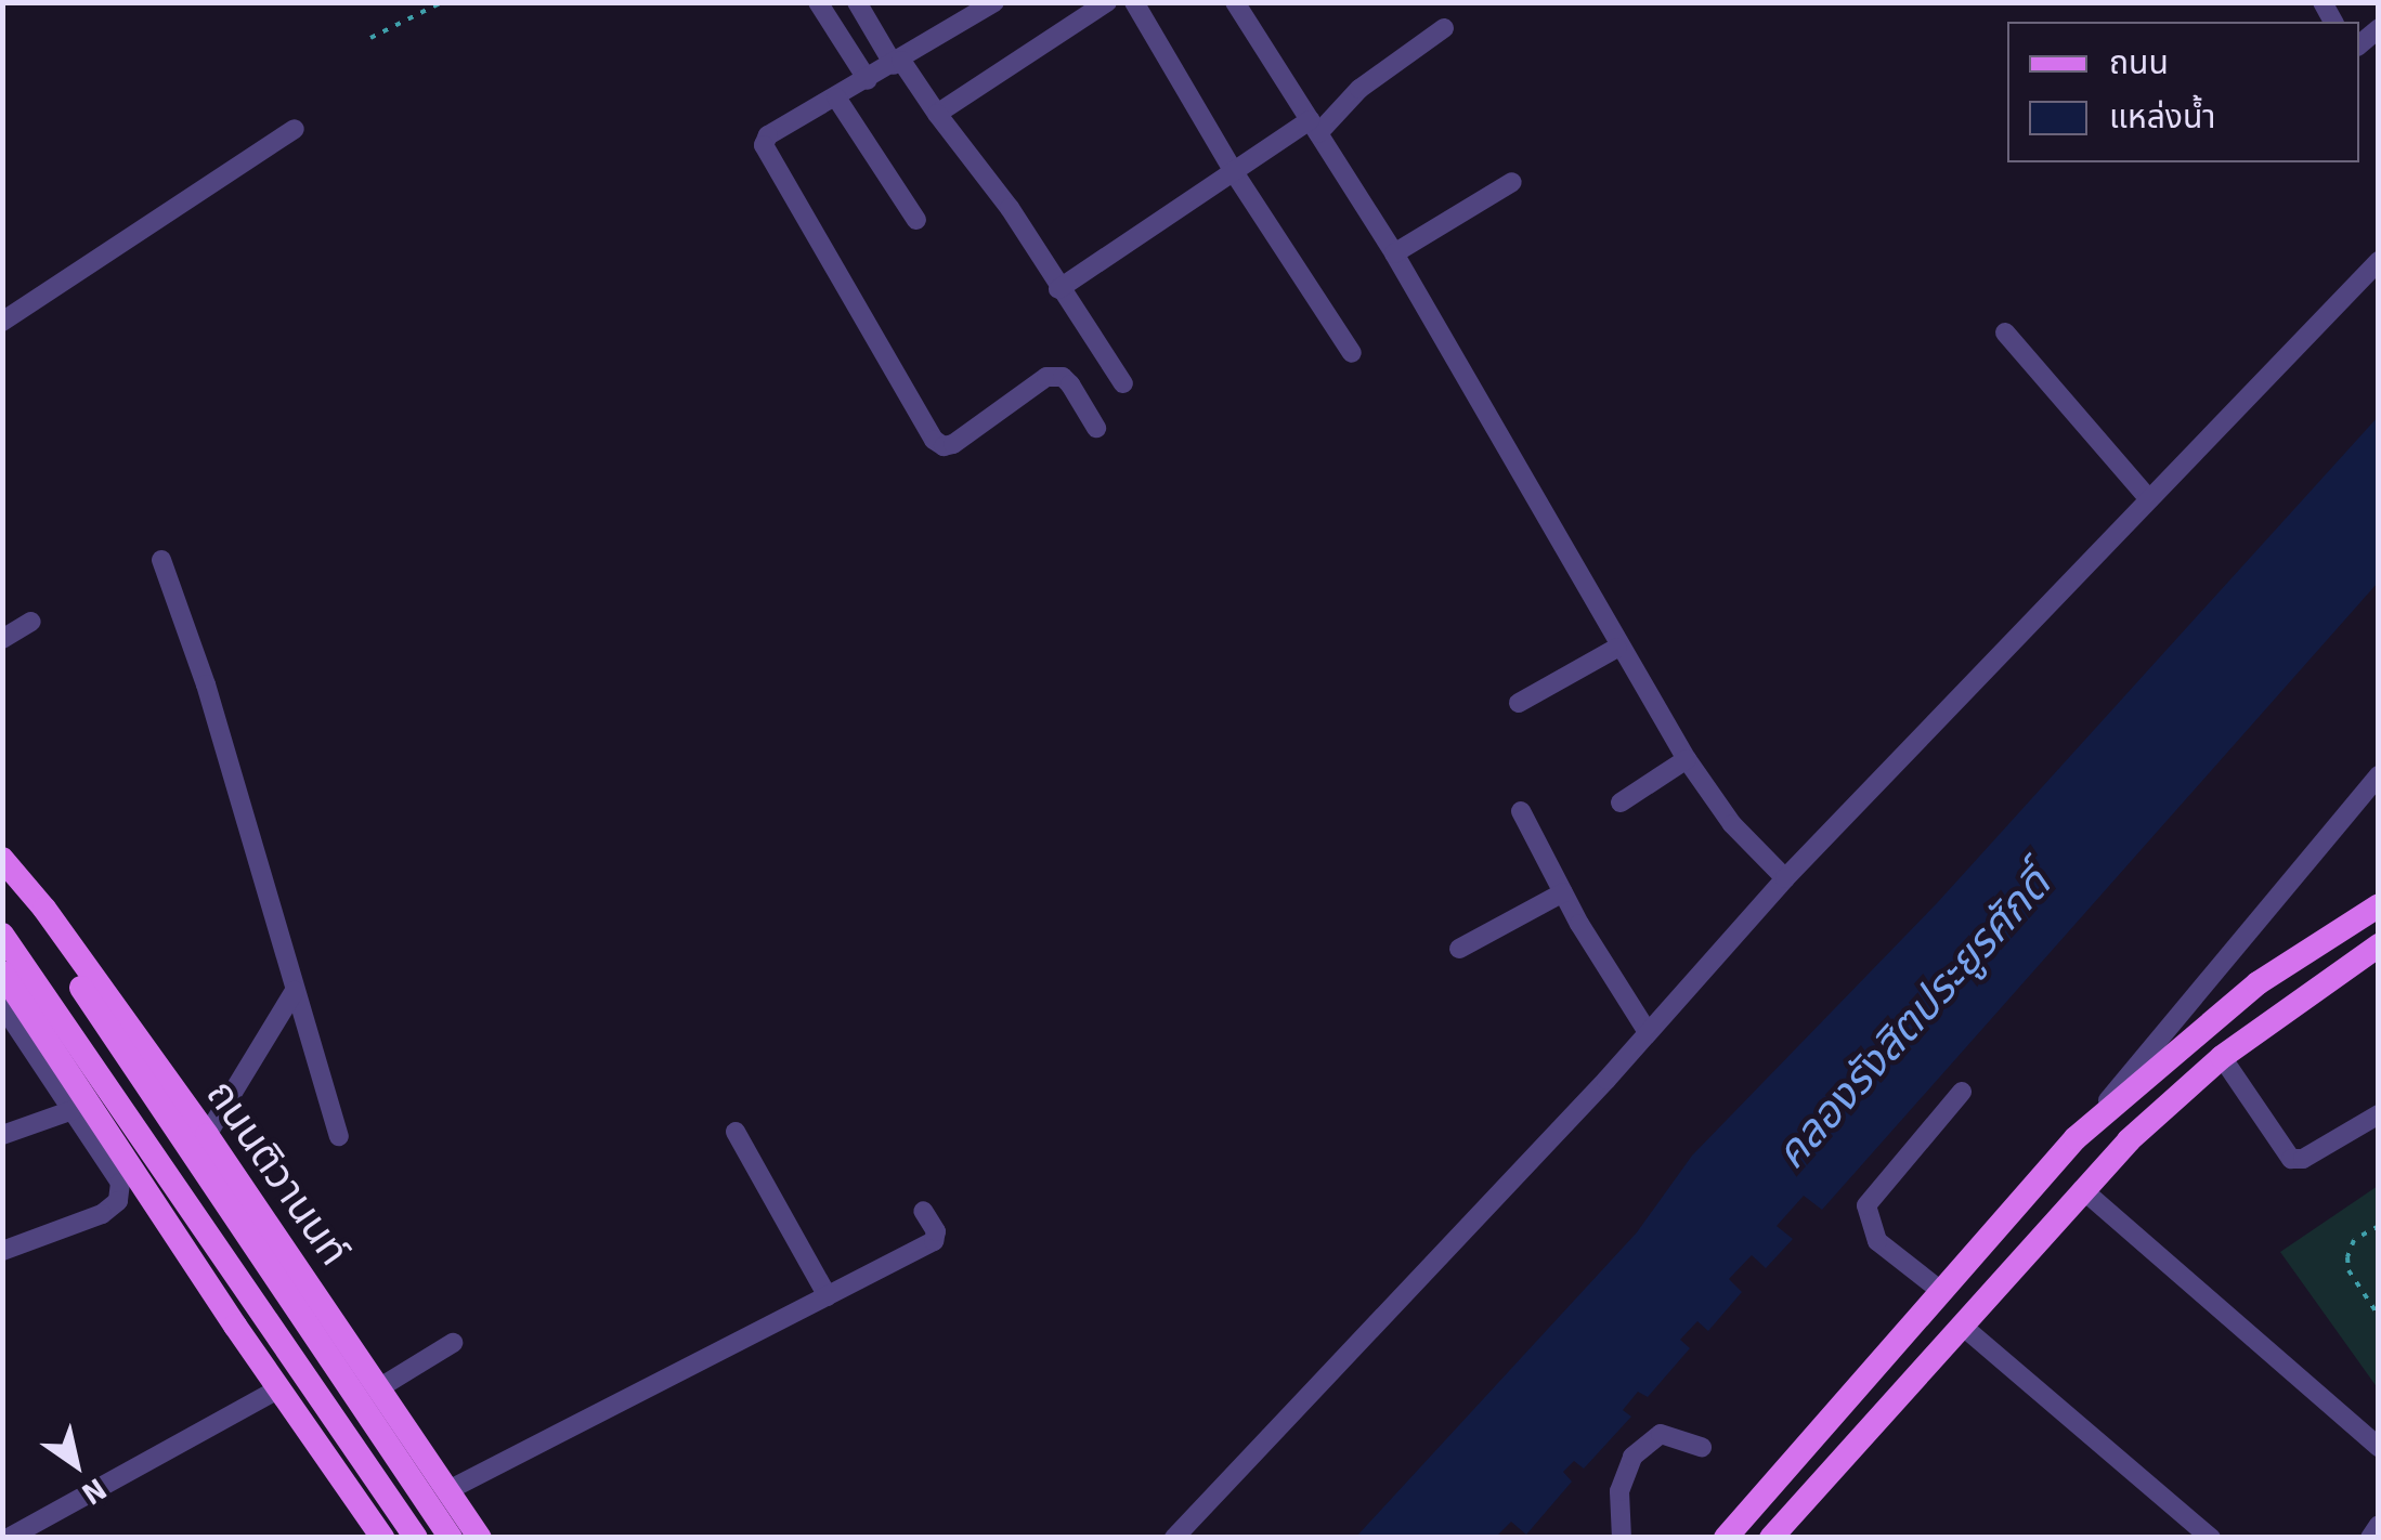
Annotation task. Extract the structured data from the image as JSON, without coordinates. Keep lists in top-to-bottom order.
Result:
{
  "streets": {
    "main road": ["ถนนติวานนท์"]
  },
  "water": ["คลองรังสิตประยูรศักดิ์"],
  "legend": ["ถนน", "แหล่งน้ำ"],
  "north": "bottom right"
}
